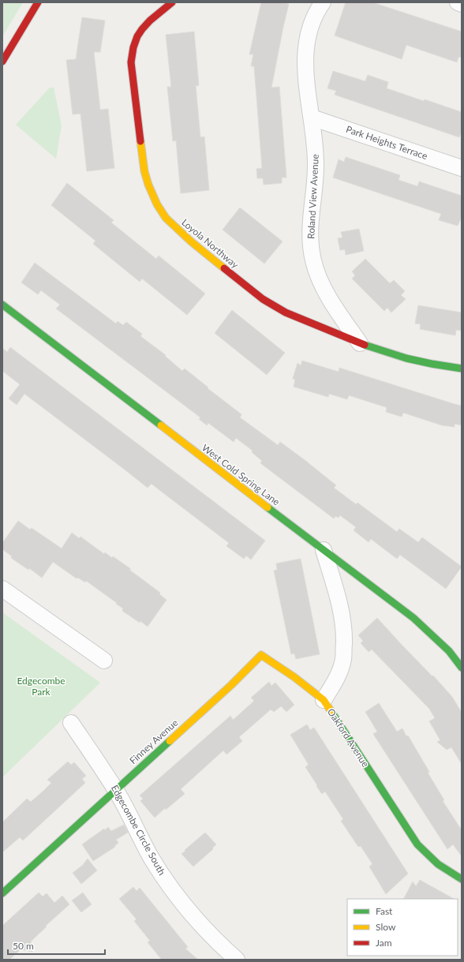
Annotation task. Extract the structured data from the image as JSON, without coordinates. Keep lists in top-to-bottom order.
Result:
{
  "streets": {
    "street": [
      "Park Heights Terrace",
      "Roland View Avenue",
      "Loyola Northway",
      "West Cold Spring Lane",
      "Oakford Avenue",
      "Finney Avenue",
      "Edgecombe Circle South"
    ]
  },
  "crossings": [
    ["Park Heights Terrace", "Roland View Avenue"],
    ["Roland View Avenue", "Loyola Northway"],
    ["West Cold Spring Lane", "Oakford Avenue"],
    ["Oakford Avenue", "Finney Avenue"],
    ["Finney Avenue", "Edgecombe Circle South"]
  ],
  "parks": ["Edgecombe Park"],
  "legend": ["Fast", "Slow", "Jam"],
  "scale_bar": "50 m"
}
